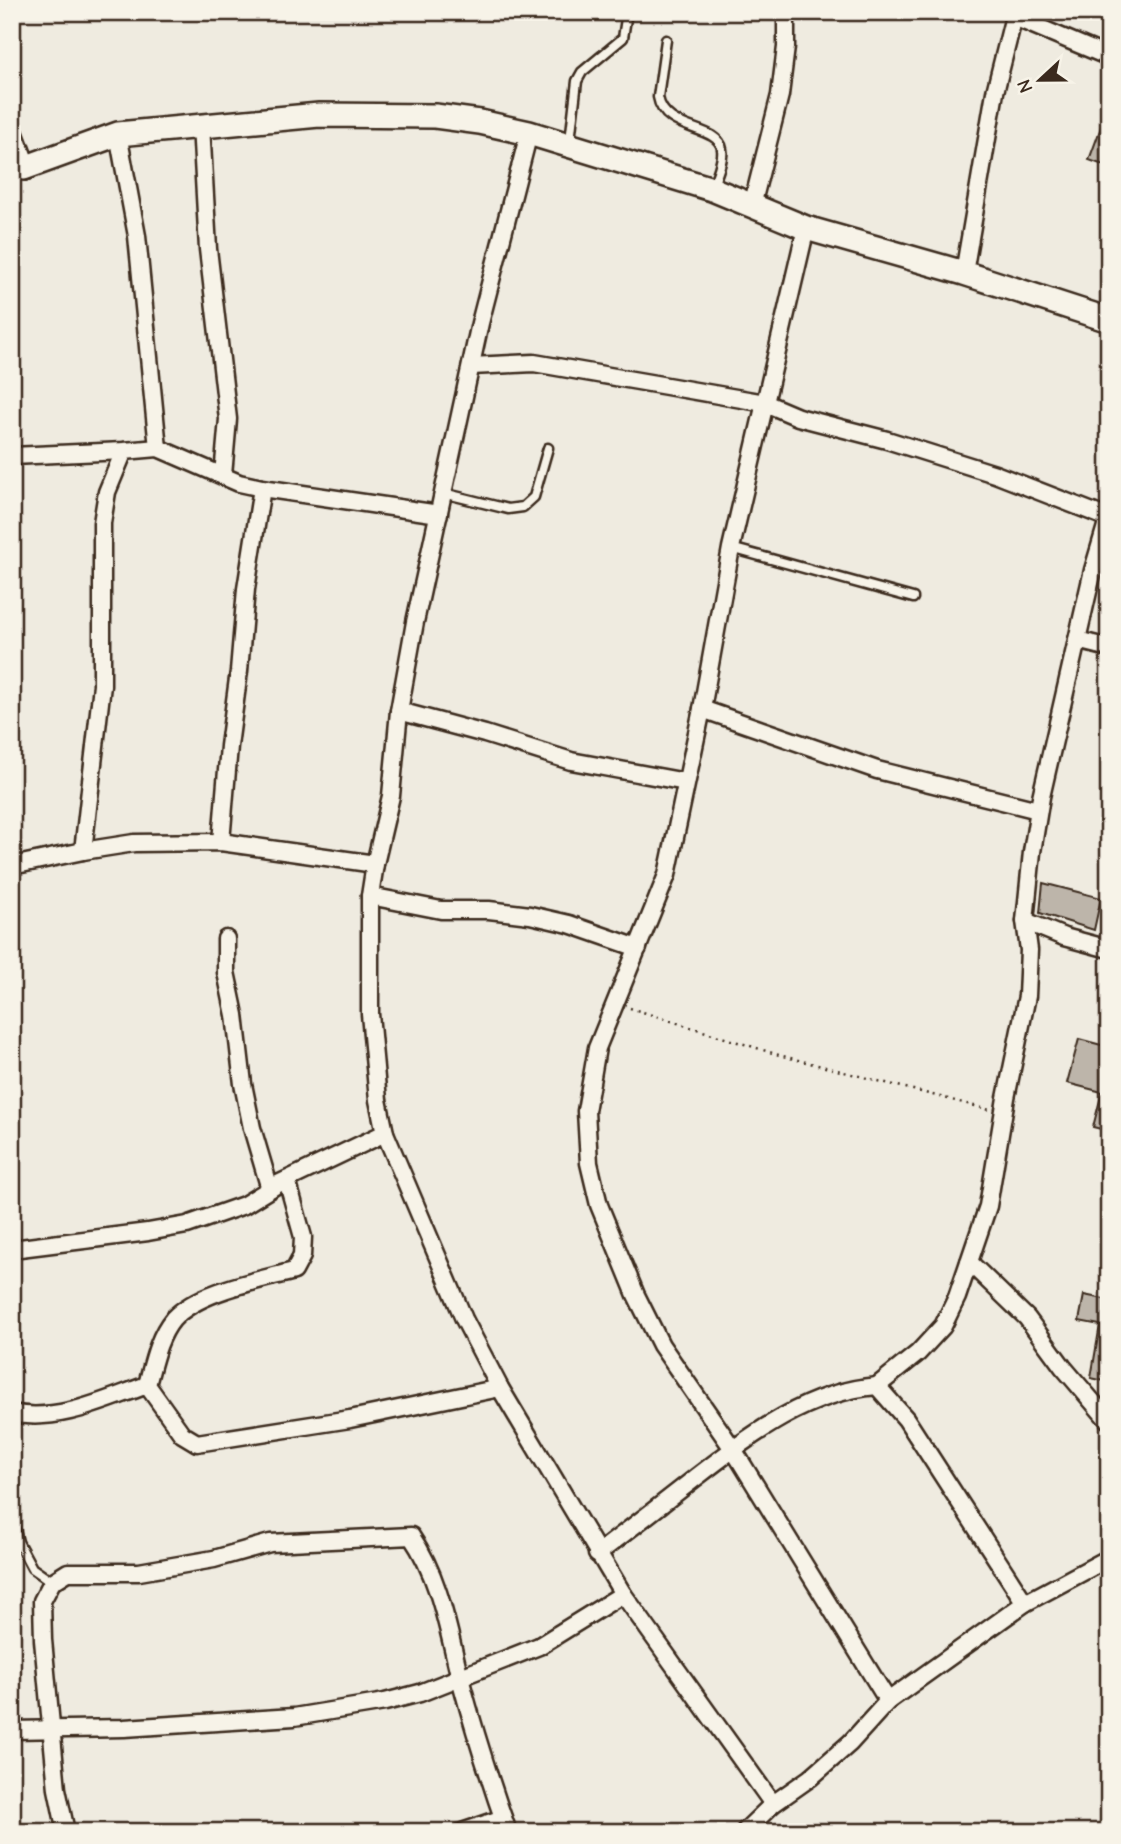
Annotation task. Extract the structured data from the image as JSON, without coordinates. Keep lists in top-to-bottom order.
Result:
{
  "north": "left"
}
